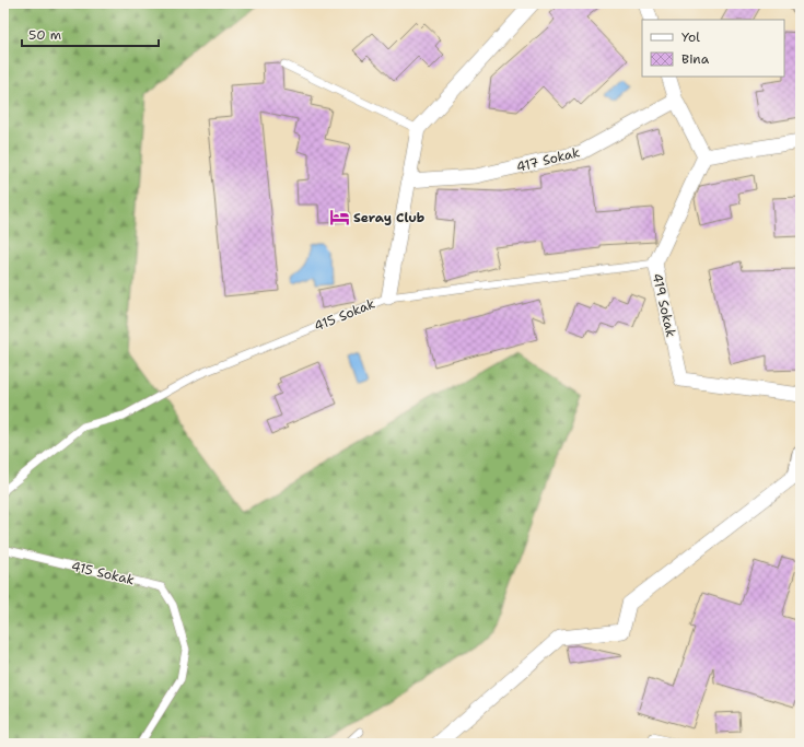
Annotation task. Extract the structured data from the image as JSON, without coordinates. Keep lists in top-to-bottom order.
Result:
{
  "streets": {
    "street": ["417 Sokak", "419 Sokak", "415 Sokak"]
  },
  "crossings": [
    ["417 Sokak", "415 Sokak"]
  ],
  "places": {
    "hotel": ["Seray Club"]
  },
  "legend": ["Yol", "Bina"],
  "scale_bar": "50 m"
}
